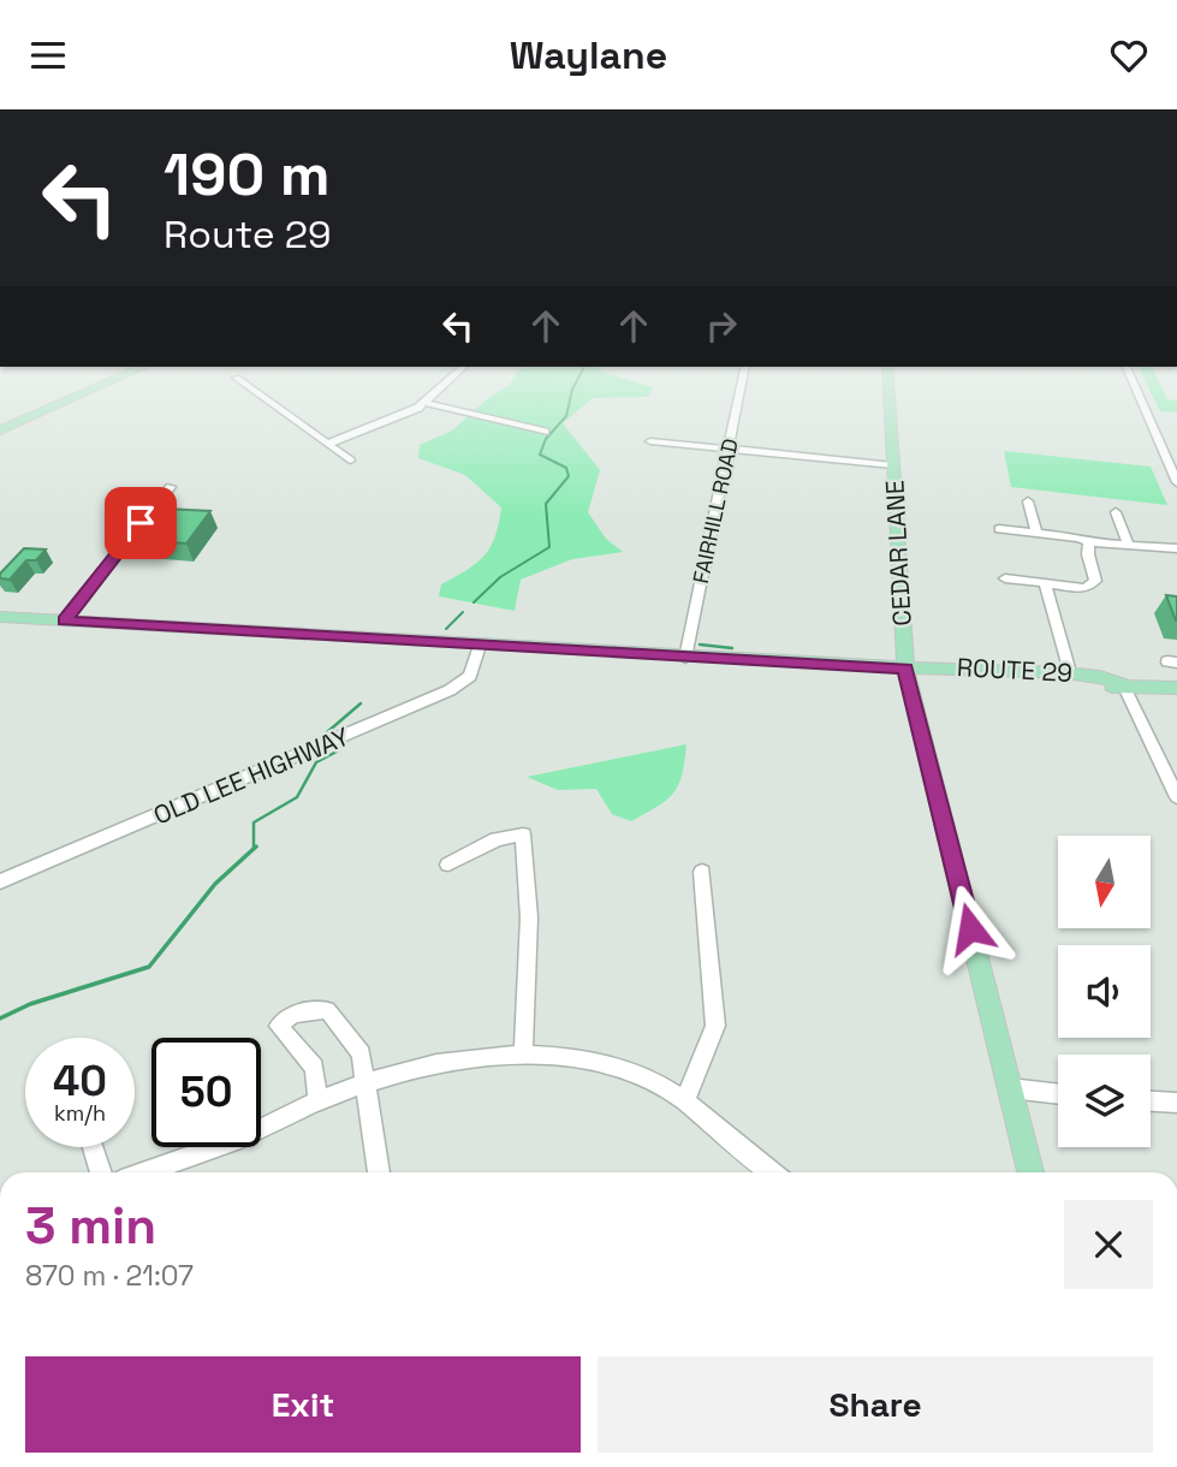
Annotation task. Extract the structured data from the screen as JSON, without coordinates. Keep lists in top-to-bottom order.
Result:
{
  "streets": {
    "main road": ["CEDAR LANE", "ROUTE 29"],
    "street": ["FAIRHILL ROAD", "OLD LEE HIGHWAY"]
  },
  "crossings": [
    ["FAIRHILL ROAD", "ROUTE 29"],
    ["CEDAR LANE", "ROUTE 29"],
    ["ROUTE 29", "OLD LEE HIGHWAY"]
  ],
  "north": "bottom",
  "page": {
    "header": "Waylane",
    "turn": ["190 m", "Route 29"],
    "speed": "40 km/h",
    "limit": "50",
    "heading": ["3 min", "870 m · 21:07"],
    "buttons": ["Exit", "Share"]
  }
}
